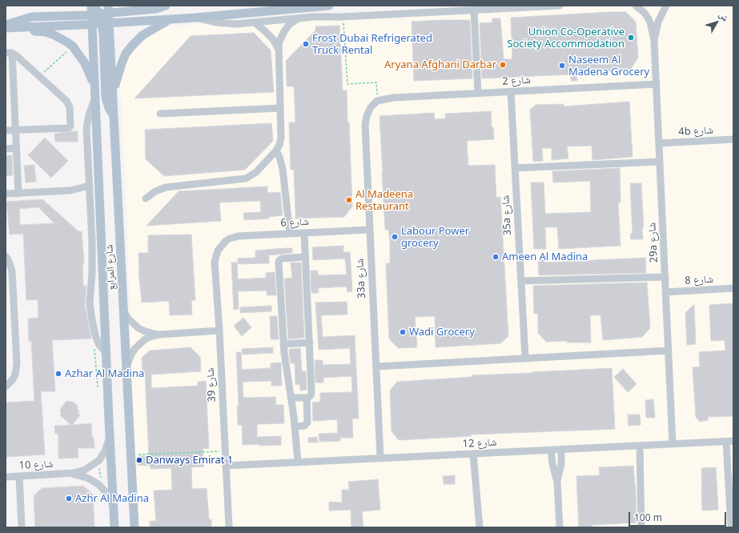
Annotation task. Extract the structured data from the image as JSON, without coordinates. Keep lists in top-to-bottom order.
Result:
{
  "streets": {
    "main road": ["شارع المرابع"],
    "street": [
      "شارع 2",
      "4b شارع",
      "35a شارع",
      "شارع 6",
      "29a شارع",
      "33a شارع",
      "شارع 8",
      "شارع 39",
      "شارع 12",
      "شارع 10"
    ]
  },
  "crossings": [
    ["شارع 2", "35a شارع"],
    ["شارع 2", "29a شارع"],
    ["شارع 2", "33a شارع"],
    ["4b شارع", "29a شارع"],
    ["شارع 6", "33a شارع"],
    ["شارع 6", "شارع 39"],
    ["29a شارع", "شارع 8"],
    ["29a شارع", "شارع 12"],
    ["شارع المرابع", "شارع 10"],
    ["33a شارع", "شارع 12"],
    ["شارع 39", "شارع 12"]
  ],
  "places": [
    "Union Co-Operative Society Accommodation",
    "Frost Dubai Refrigerated Truck Rental",
    "Aryana Afghani Darbar",
    "Naseem Al Madena Grocery",
    "Al Madeena Restaurant",
    "Labour Power grocery",
    "Ameen Al Madina",
    "Wadi Grocery",
    "Azhar Al Madina",
    "Danways Emirat 1",
    "Azhr Al Madina"
  ],
  "scale_bar": "100 m",
  "north": "top right"
}
